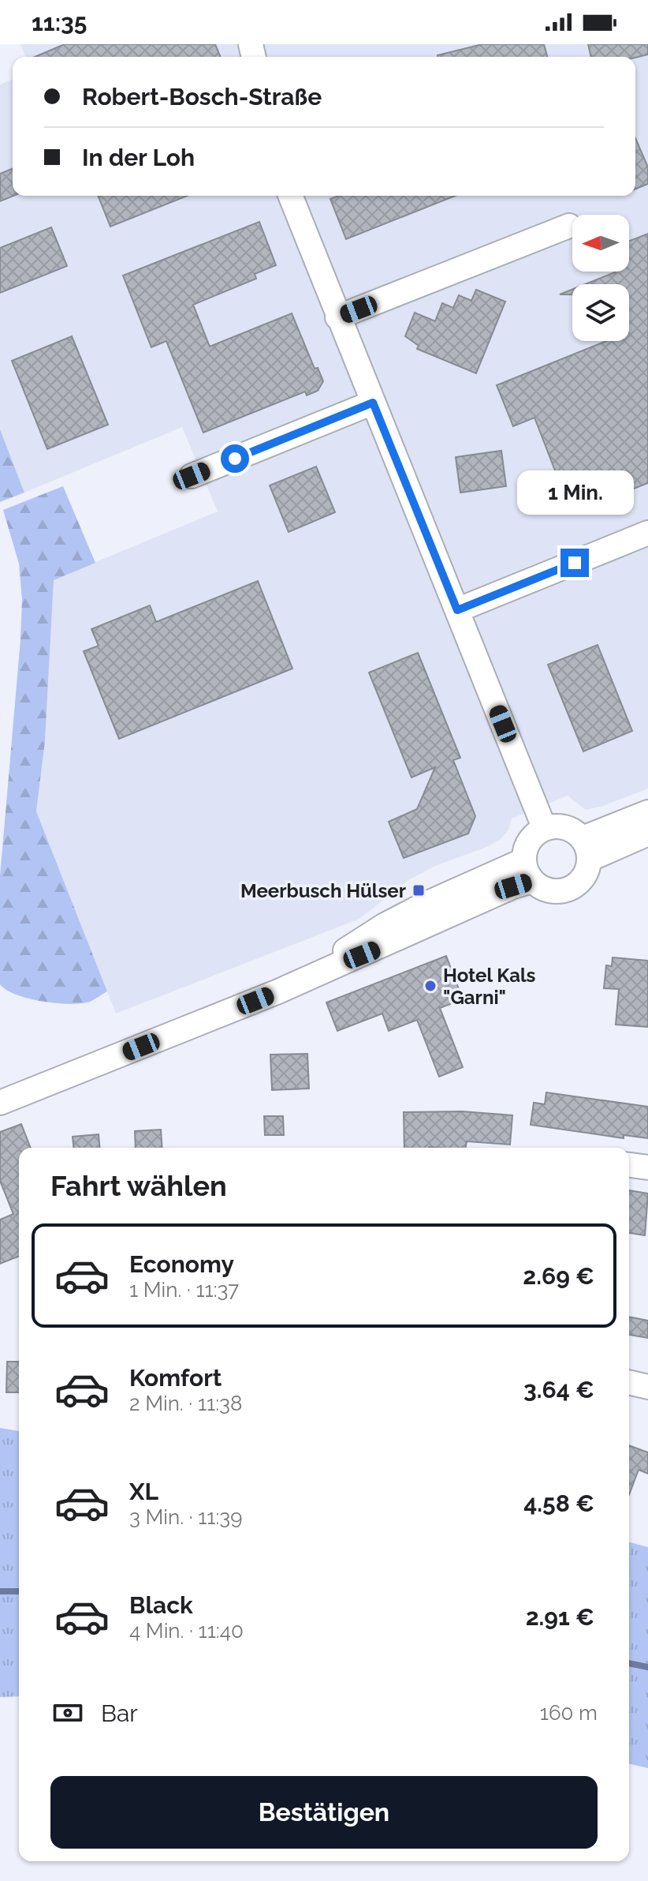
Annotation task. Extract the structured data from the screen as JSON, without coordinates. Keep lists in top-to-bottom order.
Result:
{
  "places": {
    "transit": ["Meerbusch Hülser"],
    "other": ["Hotel Kals \"Garni\""]
  },
  "north": "left",
  "page": {
    "status": "11:35",
    "banner": ["Robert-Bosch-Straße", "In der Loh"],
    "bubble": "1 Min.",
    "heading": "Fahrt wählen",
    "list": [
      {
        "name": "Economy",
        "note": "1 Min. · 11:37",
        "value": "2.69 €"
      },
      {
        "name": "Komfort",
        "note": "2 Min. · 11:38",
        "value": "3.64 €"
      },
      {
        "name": "XL",
        "note": "3 Min. · 11:39",
        "value": "4.58 €"
      },
      {
        "name": "Black",
        "note": "4 Min. · 11:40",
        "value": "2.91 €"
      }
    ],
    "pay": ["Bar", "160 m"],
    "buttons": "Bestätigen"
  }
}
